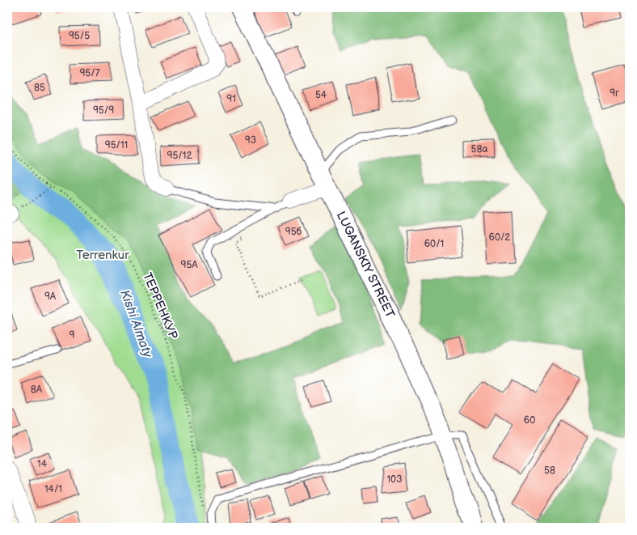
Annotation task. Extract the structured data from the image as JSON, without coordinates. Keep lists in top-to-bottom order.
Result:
{
  "streets": {
    "street": ["LUGANSKIY STREET"],
    "path": ["ТЕРРЕНКУР"]
  },
  "water": ["Kіshі Almaty"],
  "parks": ["Terrenkur"],
  "house_numbers": [
    "95/5",
    "95/7",
    "85",
    "9г",
    "54",
    "91",
    "95/9",
    "93",
    "95/11",
    "58а",
    "95/12",
    "95б",
    "60/2",
    "60/1",
    "95А",
    "9А",
    "9",
    "8А",
    "60",
    "14",
    "58",
    "103",
    "14/1"
  ]
}
